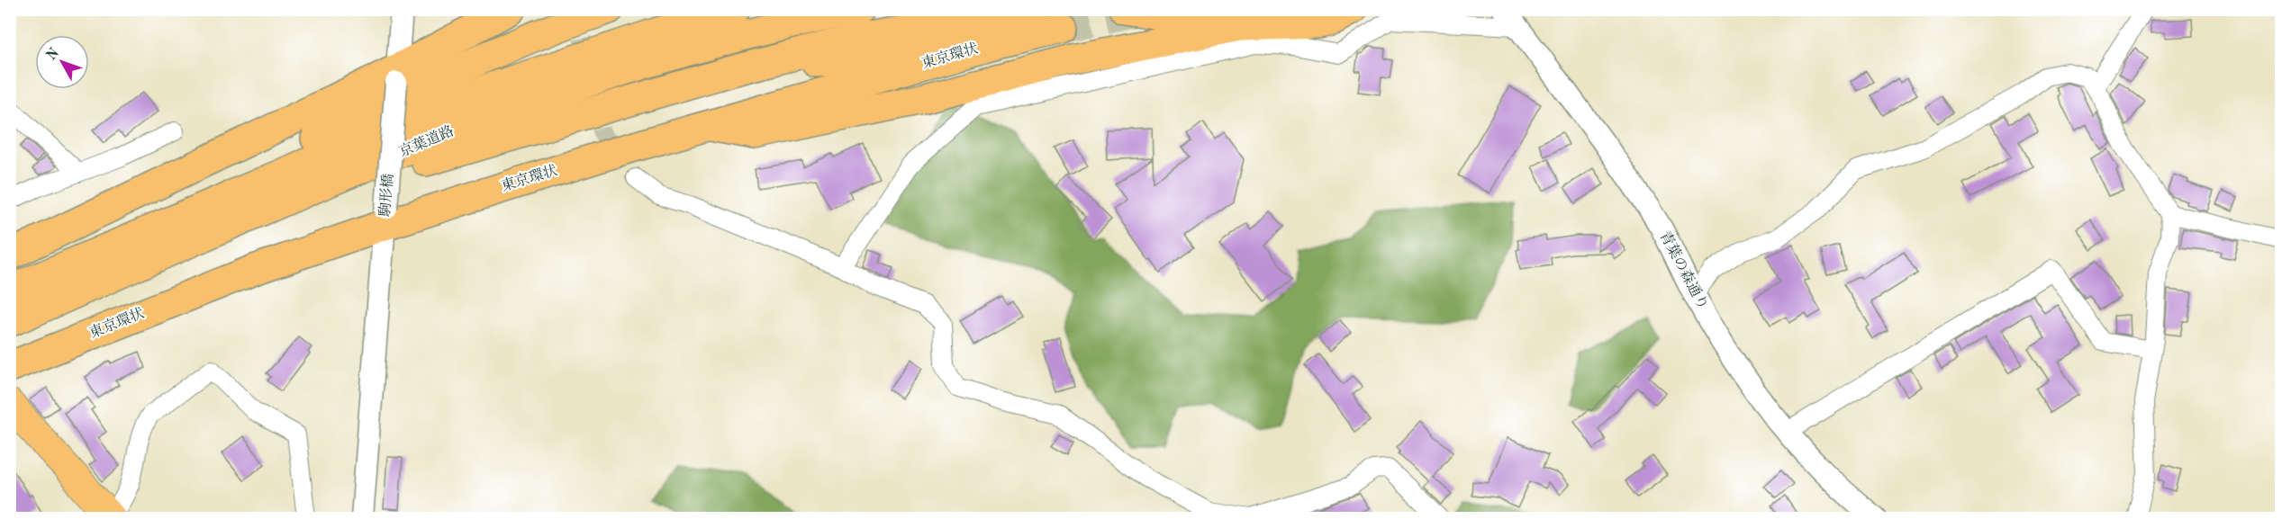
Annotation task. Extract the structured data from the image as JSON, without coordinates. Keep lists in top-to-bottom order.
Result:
{
  "streets": {
    "highway": ["東京環状", "京葉道路"],
    "street": ["駒形橋", "青葉の森通り"]
  },
  "crossings": [
    ["東京環状", "駒形橋"]
  ],
  "north": "top left"
}
